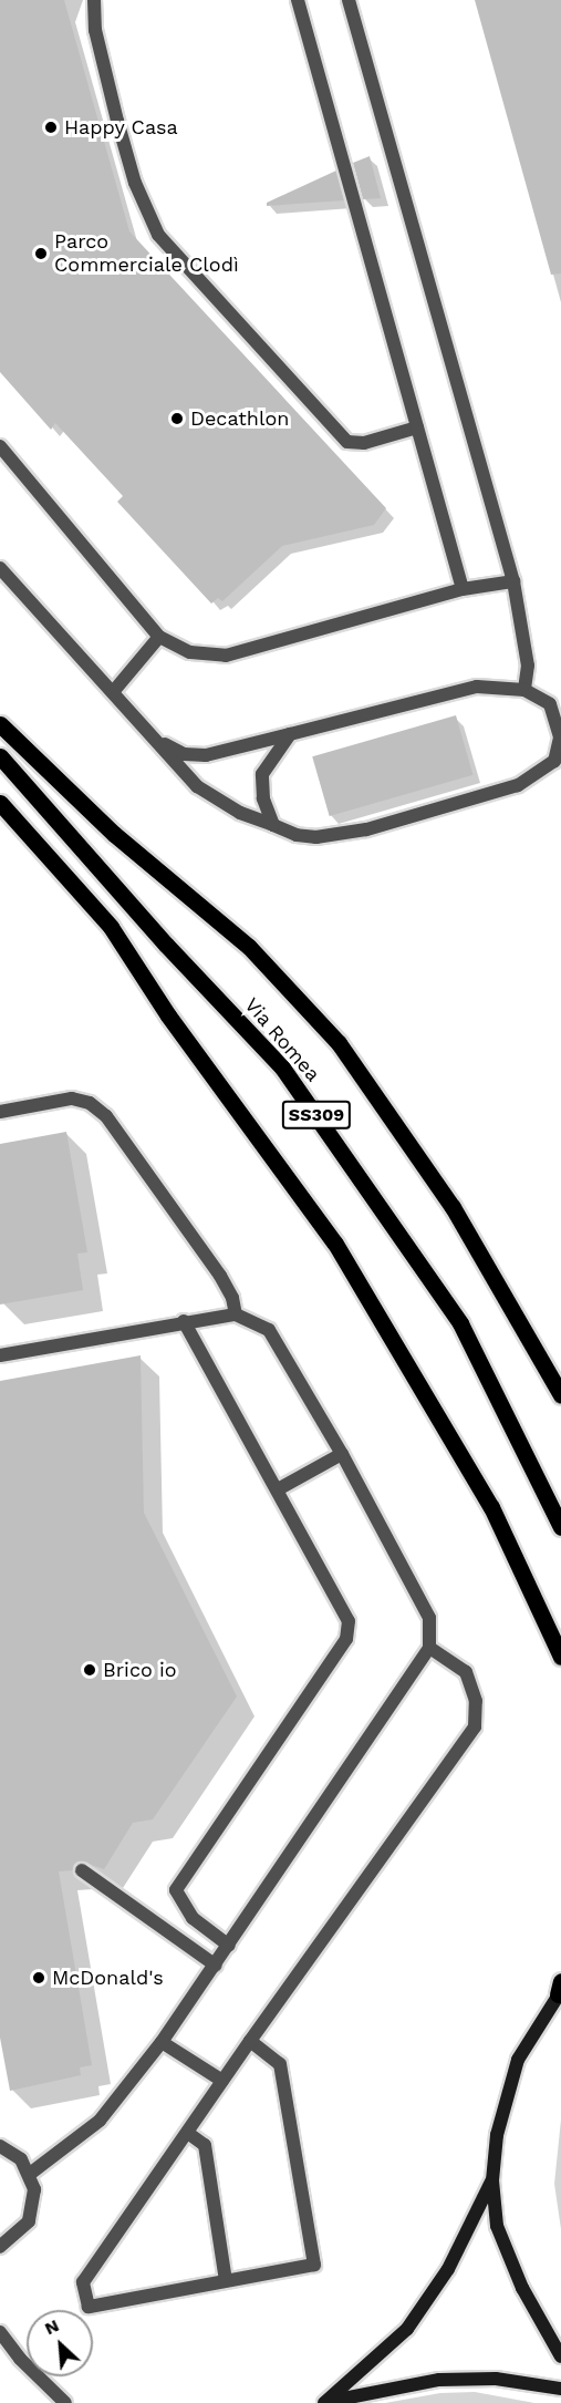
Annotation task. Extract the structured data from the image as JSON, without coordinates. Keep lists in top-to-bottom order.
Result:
{
  "streets": {
    "main road": ["Via Romea", "SS309"]
  },
  "places": [
    "Happy Casa",
    "Parco Commerciale Clodì",
    "Decathlon",
    "Brico io",
    "McDonald's"
  ],
  "north": "top left"
}
